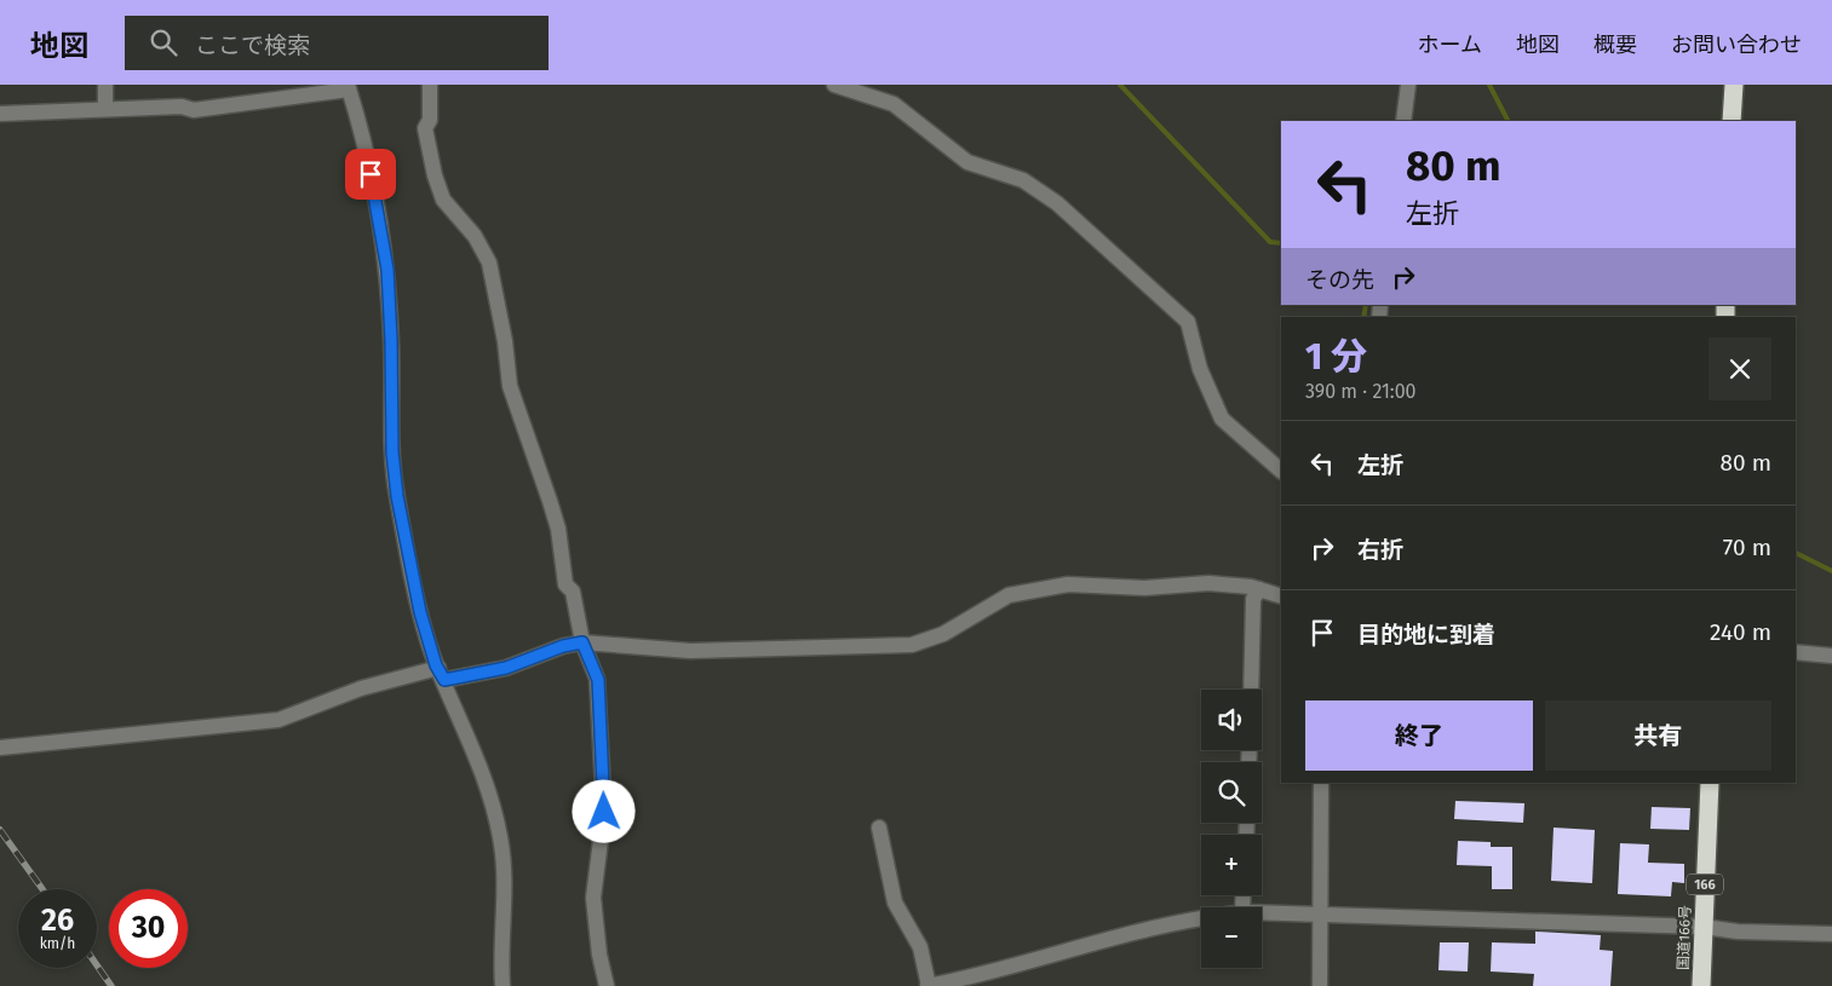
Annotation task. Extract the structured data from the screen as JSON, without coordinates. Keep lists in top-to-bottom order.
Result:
{
  "streets": {
    "highway": ["166", "国道166号"]
  },
  "page": {
    "header": "地図",
    "search": "ここで検索",
    "nav": [
      "ホーム",
      "地図",
      "概要",
      "お問い合わせ"
    ],
    "turn": ["80 m", "左折"],
    "then": "その先",
    "heading": ["1 分", "390 m · 21:00"],
    "list": [
      {
        "name": "左折",
        "value": "80 m"
      },
      {
        "name": "右折",
        "value": "70 m"
      },
      {
        "name": "目的地に到着",
        "value": "240 m"
      }
    ],
    "buttons": ["終了", "共有"],
    "map_buttons": ["+", "−"],
    "speed": "26 km/h",
    "limit": "30"
  }
}
